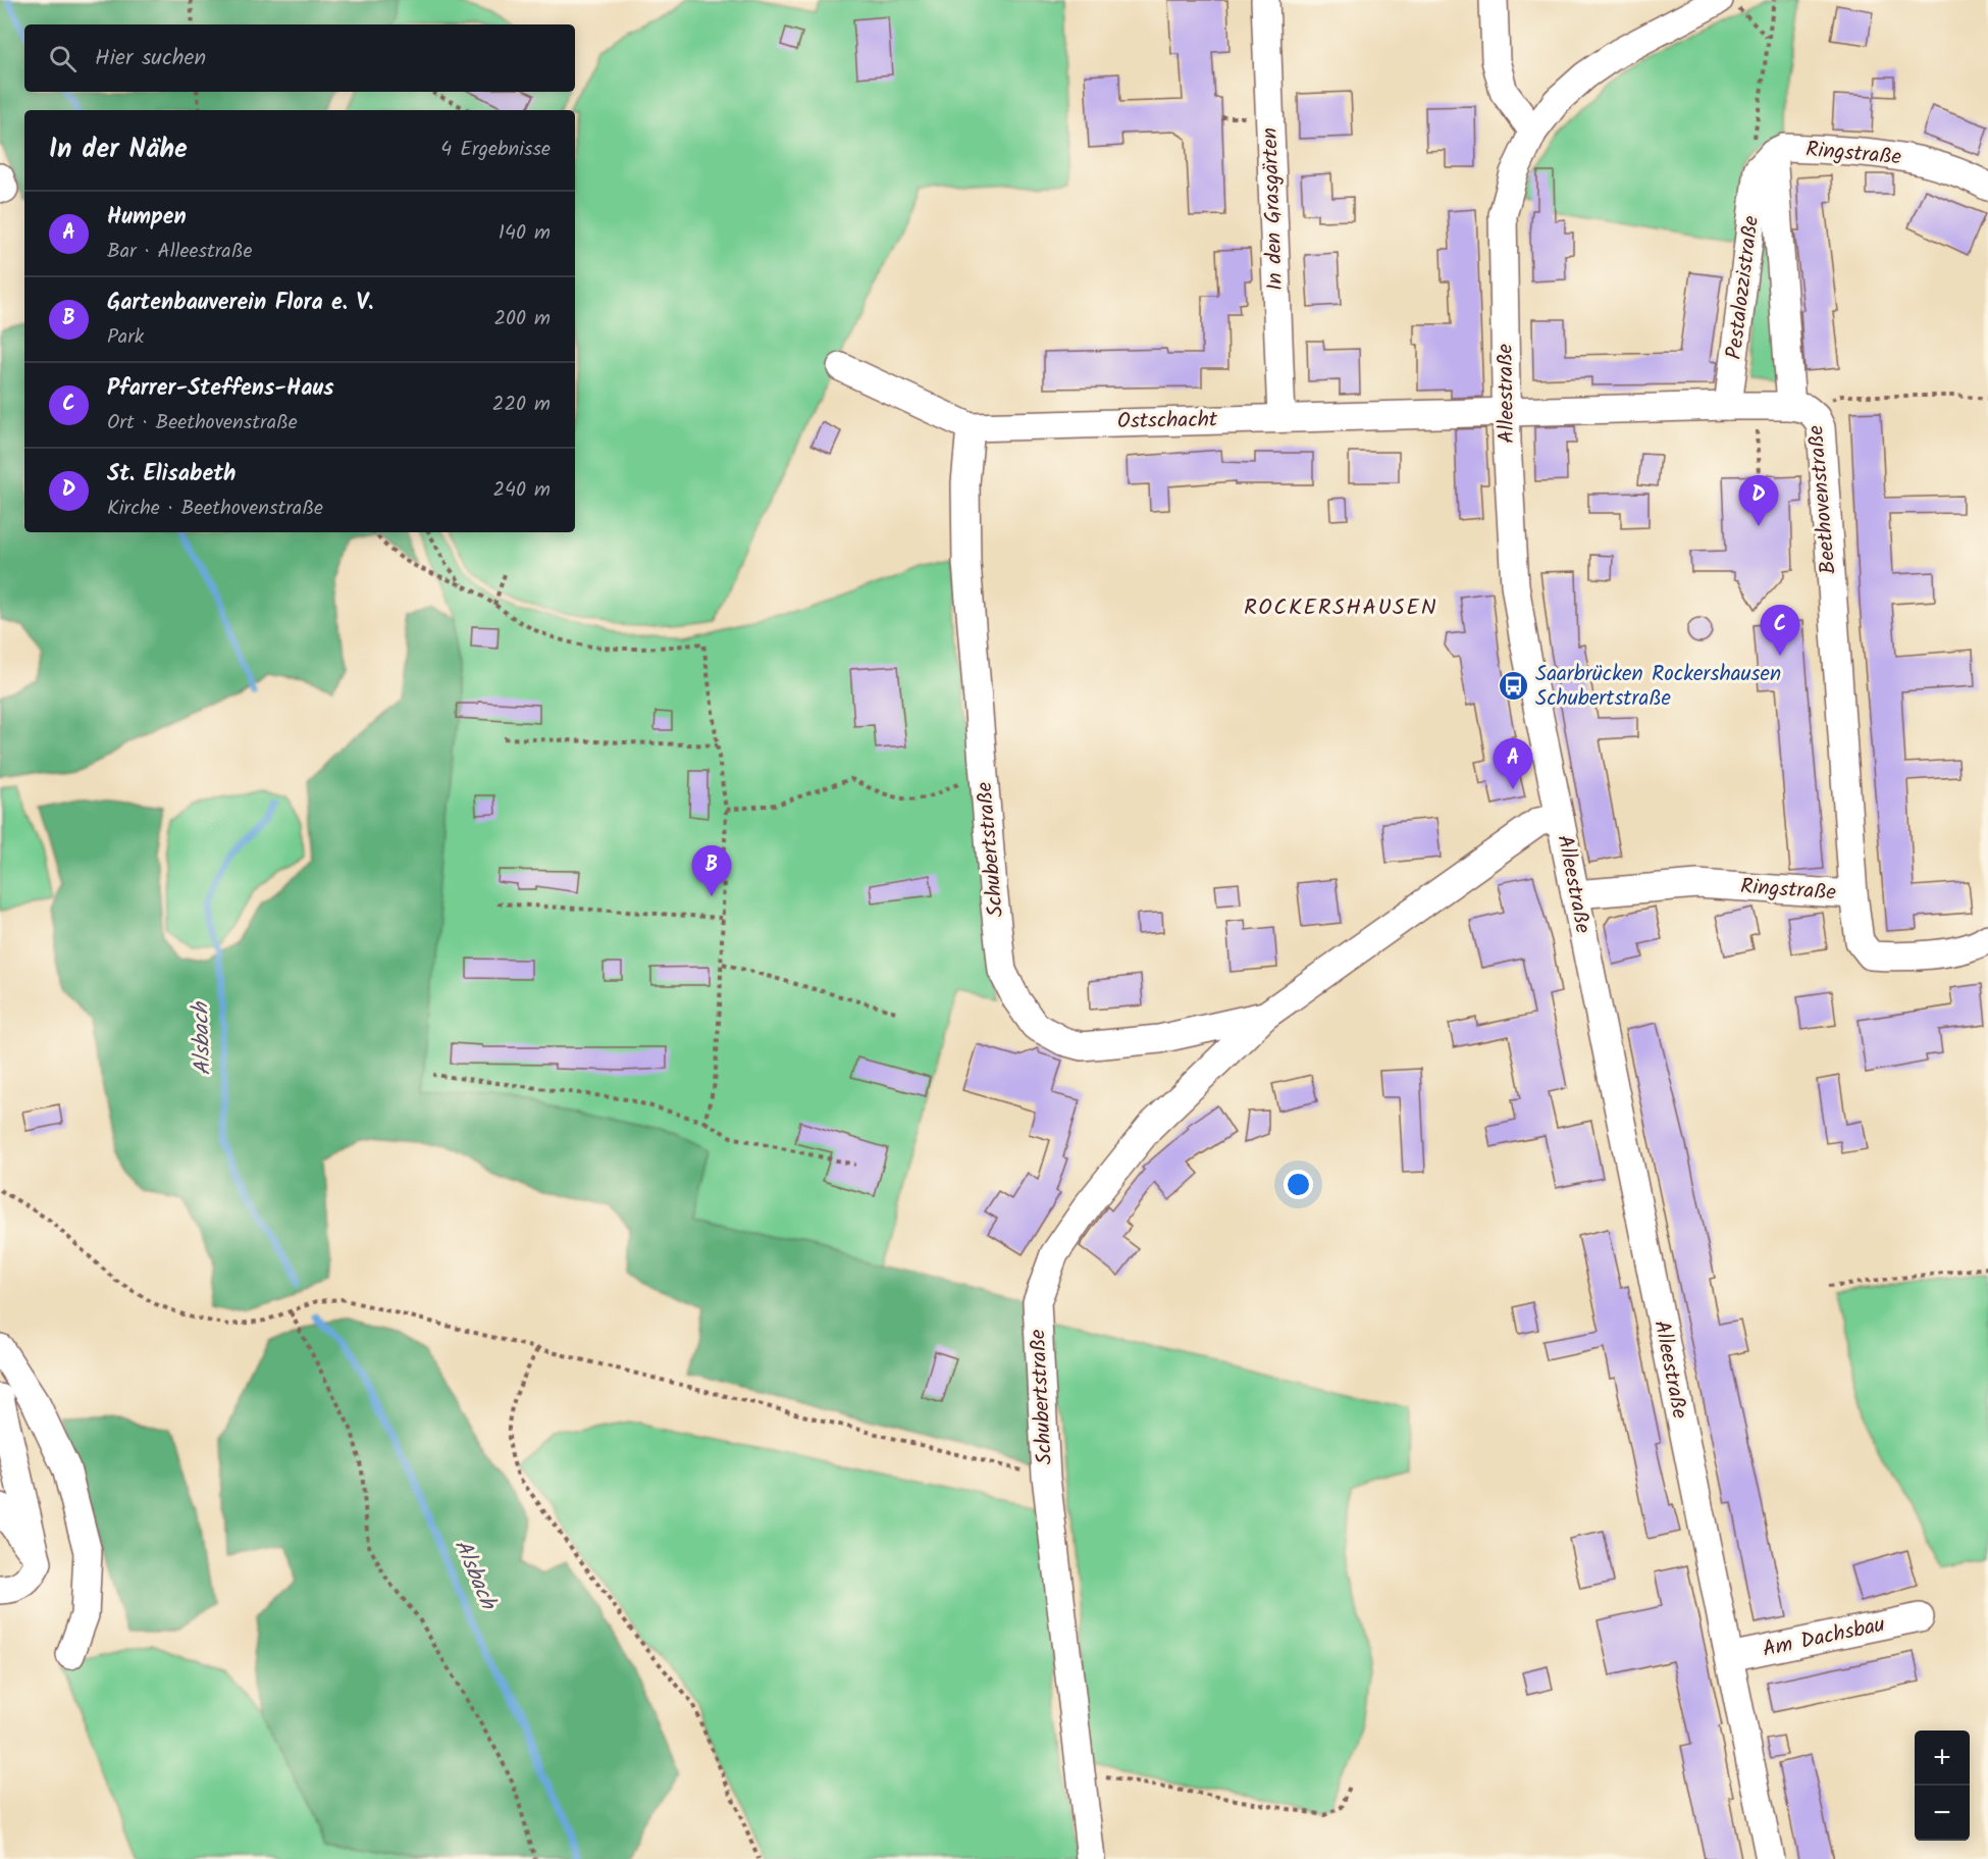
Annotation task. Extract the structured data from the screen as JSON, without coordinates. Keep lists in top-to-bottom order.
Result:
{
  "streets": {
    "street": [
      "Ringstraße",
      "In den Grasgärten",
      "Pestalozzistraße",
      "Alleestraße",
      "Ostschacht",
      "Beethovenstraße",
      "Schubertstraße",
      "Am Dachsbau"
    ]
  },
  "crossings": [
    ["Ringstraße", "Pestalozzistraße"],
    ["Ringstraße", "Alleestraße"],
    ["Ringstraße", "Beethovenstraße"],
    ["In den Grasgärten", "Ostschacht"],
    ["Pestalozzistraße", "Beethovenstraße"],
    ["Alleestraße", "Ostschacht"],
    ["Alleestraße", "Beethovenstraße"],
    ["Alleestraße", "Schubertstraße"],
    ["Alleestraße", "Am Dachsbau"],
    ["Ostschacht", "Beethovenstraße"],
    ["Ostschacht", "Schubertstraße"]
  ],
  "districts": ["ROCKERSHAUSEN"],
  "water": ["Alsbach"],
  "places": {
    "bus stop": ["Saarbrücken Rockershausen Schubertstraße"]
  },
  "page": {
    "search": "Hier suchen",
    "heading": ["In der Nähe", "4 Ergebnisse"],
    "list": [
      {
        "mark": "A",
        "name": "Humpen",
        "note": "Bar · Alleestraße",
        "value": "140 m"
      },
      {
        "mark": "B",
        "name": "Gartenbauverein Flora e. V.",
        "note": "Park",
        "value": "200 m"
      },
      {
        "mark": "C",
        "name": "Pfarrer-Steffens-Haus",
        "note": "Ort · Beethovenstraße",
        "value": "220 m"
      },
      {
        "mark": "D",
        "name": "St. Elisabeth",
        "note": "Kirche · Beethovenstraße",
        "value": "240 m"
      }
    ],
    "pins": [
      "D",
      "C",
      "A",
      "B"
    ],
    "map_buttons": ["+", "−"]
  }
}
